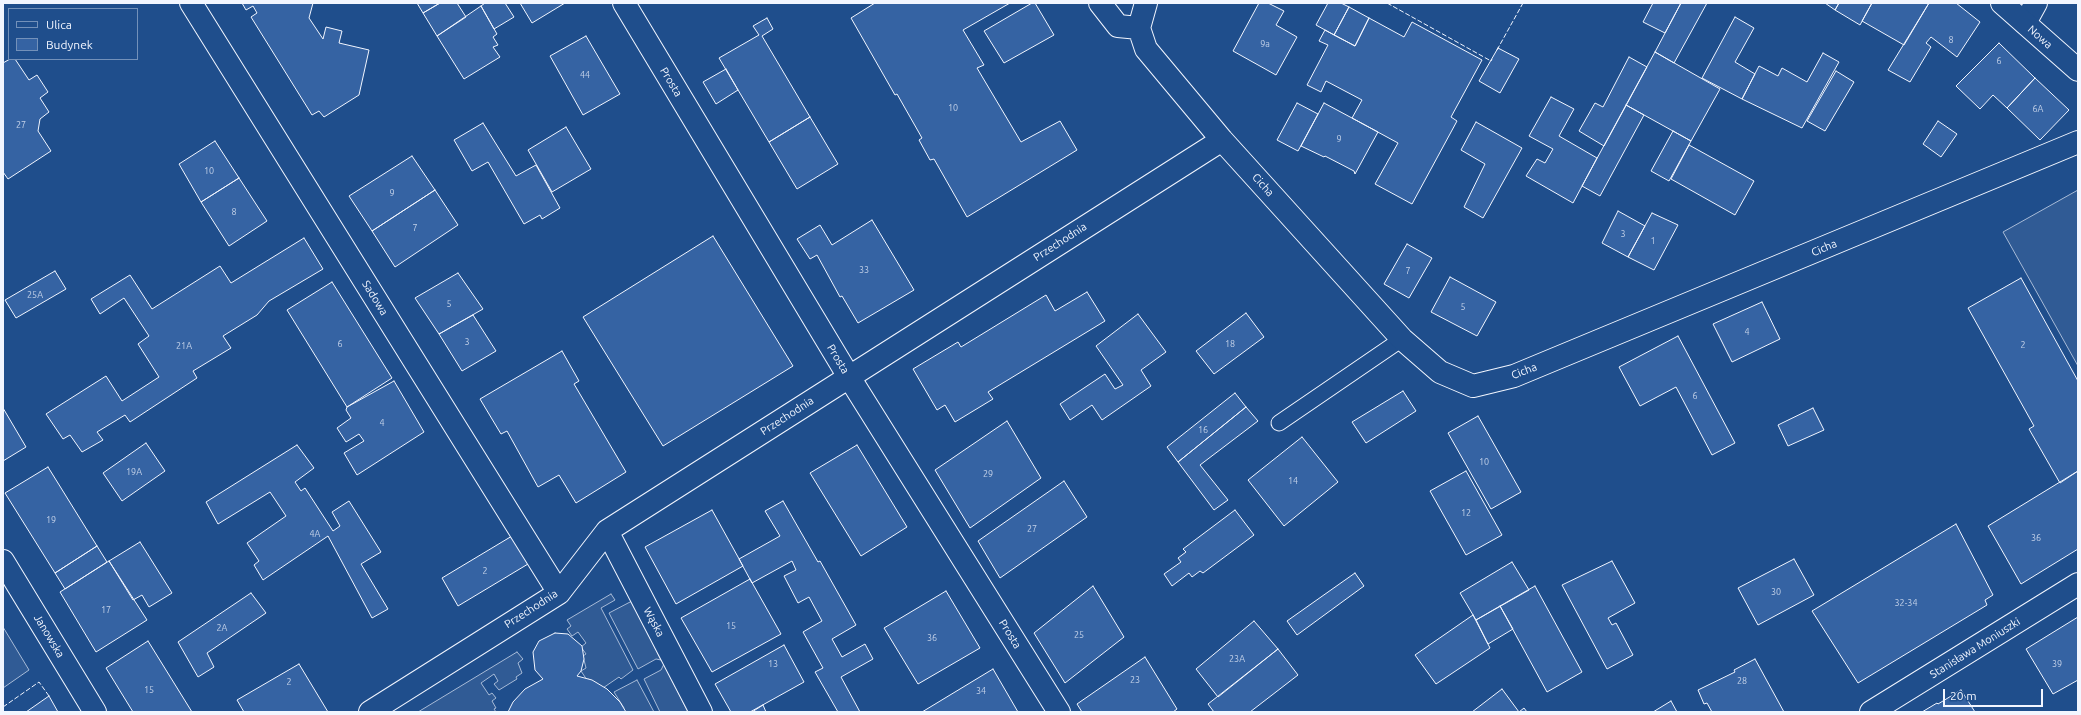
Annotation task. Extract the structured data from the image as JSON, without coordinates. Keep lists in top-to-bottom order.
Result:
{
  "streets": {
    "street": [
      "Nowa",
      "Prosta",
      "Cicha",
      "Przechodnia",
      "Sadowa",
      "Wąska",
      "Janowska",
      "Stanisława Moniuszki"
    ]
  },
  "crossings": [
    ["Prosta", "Przechodnia"],
    ["Cicha", "Przechodnia"],
    ["Przechodnia", "Sadowa"],
    ["Przechodnia", "Wąska"]
  ],
  "house_numbers": [
    "8",
    "9a",
    "6",
    "44",
    "10",
    "6A",
    "27",
    "9",
    "10",
    "9",
    "8",
    "7",
    "3",
    "1",
    "33",
    "7",
    "25A",
    "5",
    "5",
    "4",
    "3",
    "6",
    "18",
    "2",
    "21A",
    "6",
    "4",
    "16",
    "10",
    "19A",
    "29",
    "14",
    "12",
    "19",
    "27",
    "4A",
    "36",
    "2",
    "30",
    "32-34",
    "17",
    "15",
    "2A",
    "25",
    "36",
    "23A",
    "13",
    "39",
    "23",
    "28",
    "2",
    "15",
    "34"
  ],
  "legend": ["Ulica", "Budynek"],
  "scale_bar": "20 m"
}
